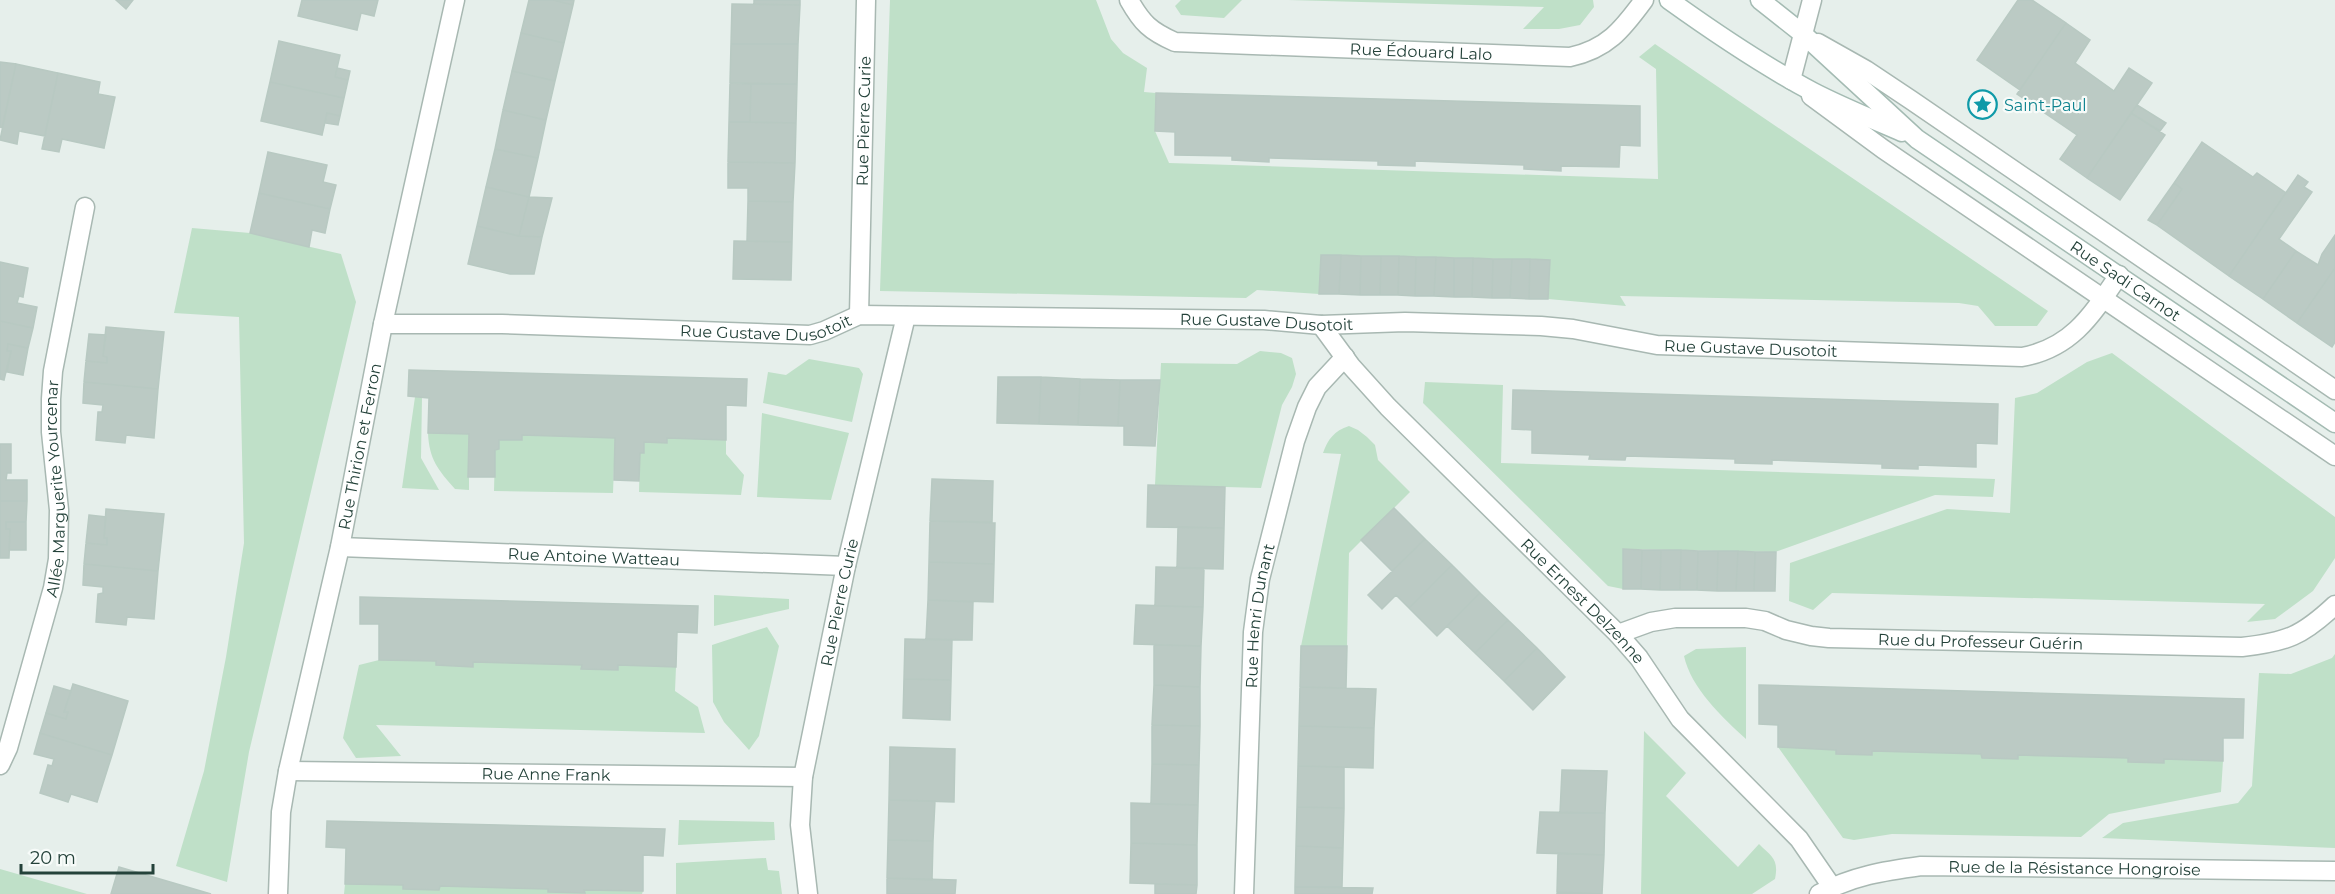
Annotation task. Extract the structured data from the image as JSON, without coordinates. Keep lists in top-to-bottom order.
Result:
{
  "streets": {
    "street": [
      "Rue Édouard Lalo",
      "Rue Pierre Curie",
      "Rue Sadi Carnot",
      "Rue Gustave Dusotoit",
      "Rue Thirion et Ferron",
      "Allée Marguerite Yourcenar",
      "Rue Antoine Watteau",
      "Rue Ernest Delzenne",
      "Rue Henri Dunant",
      "Rue du Professeur Guérin",
      "Rue Anne Frank",
      "Rue de la Résistance Hongroise"
    ]
  },
  "crossings": [
    ["Rue Pierre Curie", "Rue Gustave Dusotoit"],
    ["Rue Pierre Curie", "Rue Antoine Watteau"],
    ["Rue Pierre Curie", "Rue Anne Frank"],
    ["Rue Sadi Carnot", "Rue Gustave Dusotoit"],
    ["Rue Gustave Dusotoit", "Rue Thirion et Ferron"],
    ["Rue Gustave Dusotoit", "Rue Ernest Delzenne"],
    ["Rue Thirion et Ferron", "Rue Antoine Watteau"],
    ["Rue Thirion et Ferron", "Rue Anne Frank"],
    ["Rue Ernest Delzenne", "Rue Henri Dunant"],
    ["Rue Ernest Delzenne", "Rue du Professeur Guérin"],
    ["Rue Ernest Delzenne", "Rue de la Résistance Hongroise"]
  ],
  "places": {
    "place": ["Saint-Paul"]
  },
  "scale_bar": "20 m"
}
